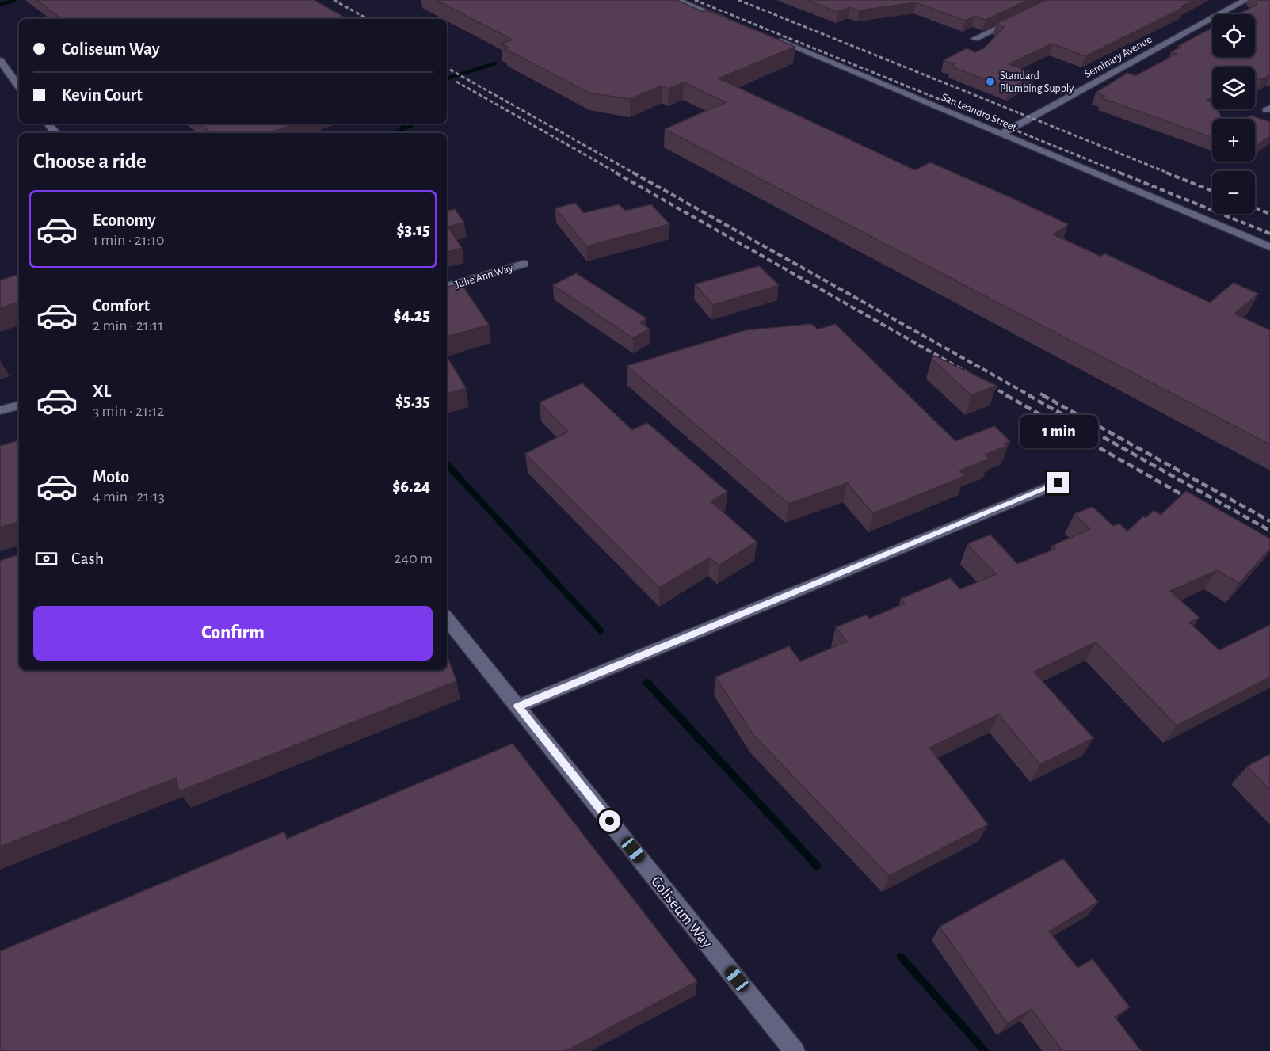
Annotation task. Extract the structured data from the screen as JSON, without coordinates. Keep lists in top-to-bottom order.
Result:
{
  "streets": {
    "street": [
      "Seminary Avenue",
      "San Leandro Street",
      "Julie Ann Way",
      "Coliseum Way"
    ]
  },
  "crossings": [
    ["Seminary Avenue", "San Leandro Street"]
  ],
  "places": ["Standard Plumbing Supply"],
  "page": {
    "map_buttons": ["+", "−"],
    "banner": ["Coliseum Way", "Kevin Court"],
    "heading": "Choose a ride",
    "list": [
      {
        "name": "Economy",
        "note": "1 min · 21:10",
        "value": "$3.15"
      },
      {
        "name": "Comfort",
        "note": "2 min · 21:11",
        "value": "$4.25"
      },
      {
        "name": "XL",
        "note": "3 min · 21:12",
        "value": "$5.35"
      },
      {
        "name": "Moto",
        "note": "4 min · 21:13",
        "value": "$6.24"
      }
    ],
    "bubble": "1 min",
    "pay": ["Cash", "240 m"],
    "buttons": "Confirm"
  }
}
